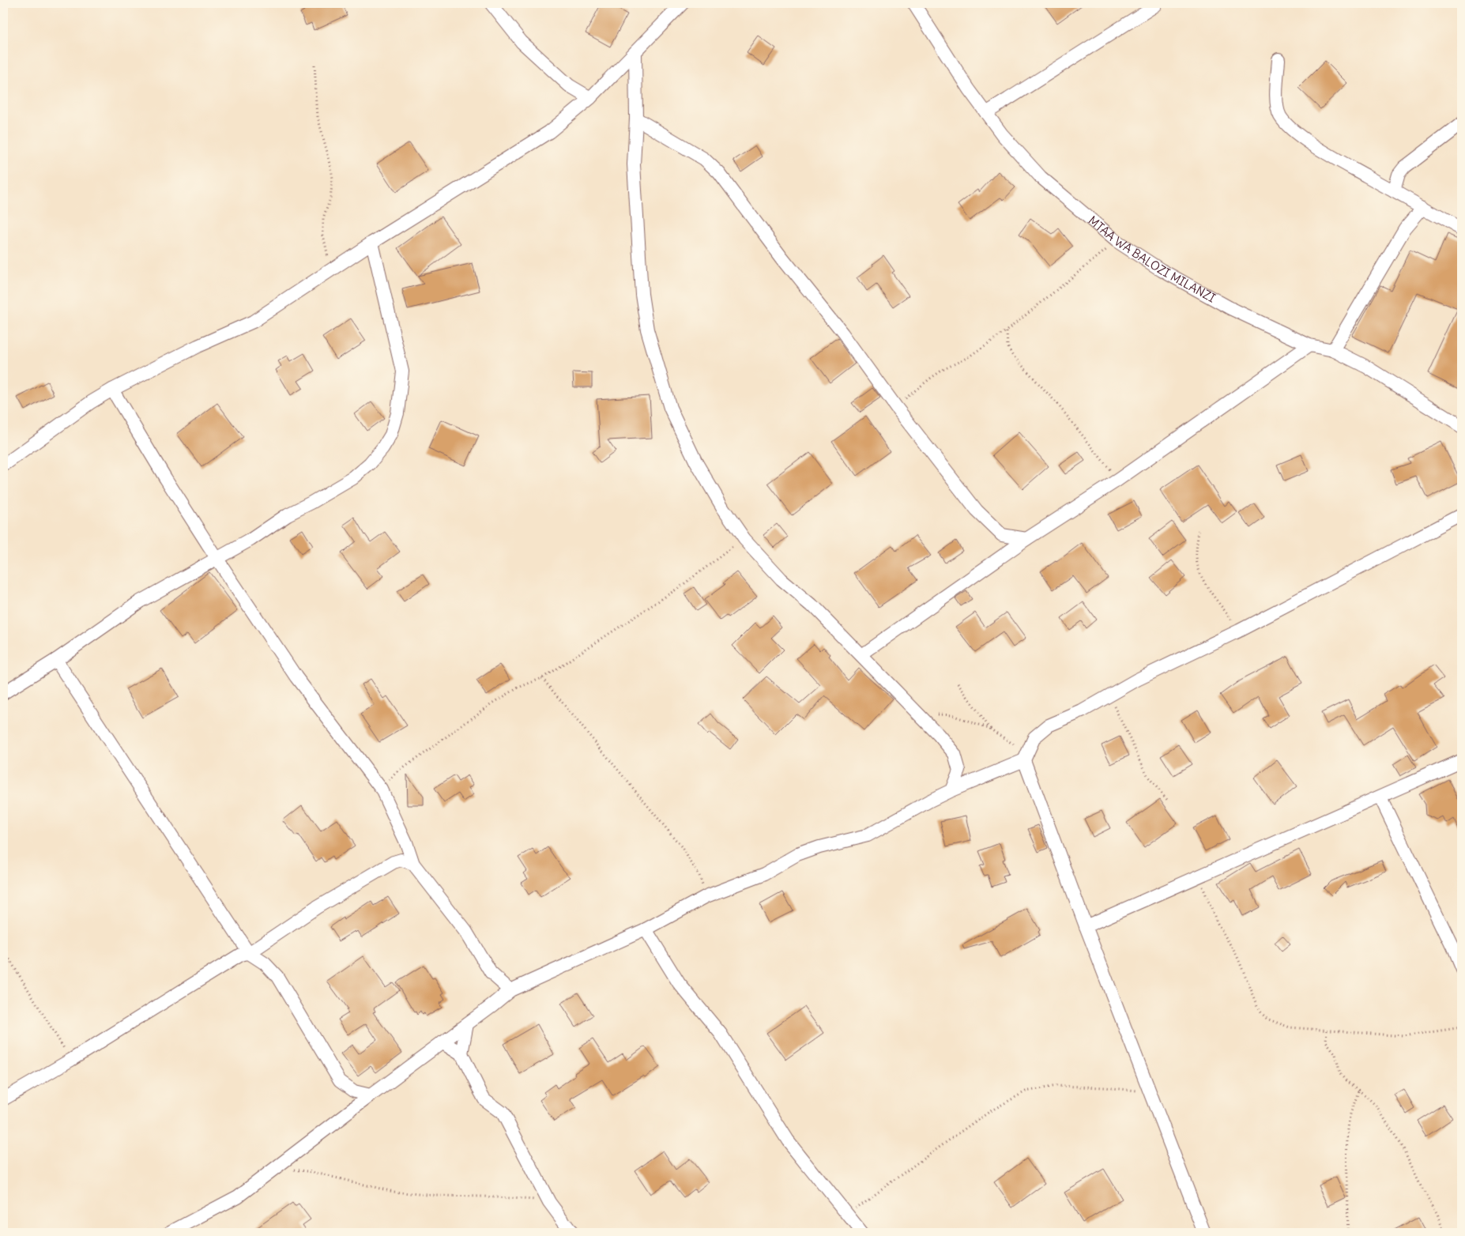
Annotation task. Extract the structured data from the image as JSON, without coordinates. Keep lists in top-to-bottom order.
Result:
{
  "streets": {
    "street": ["MTAA WA BALOZI MILANZI"]
  }
}
